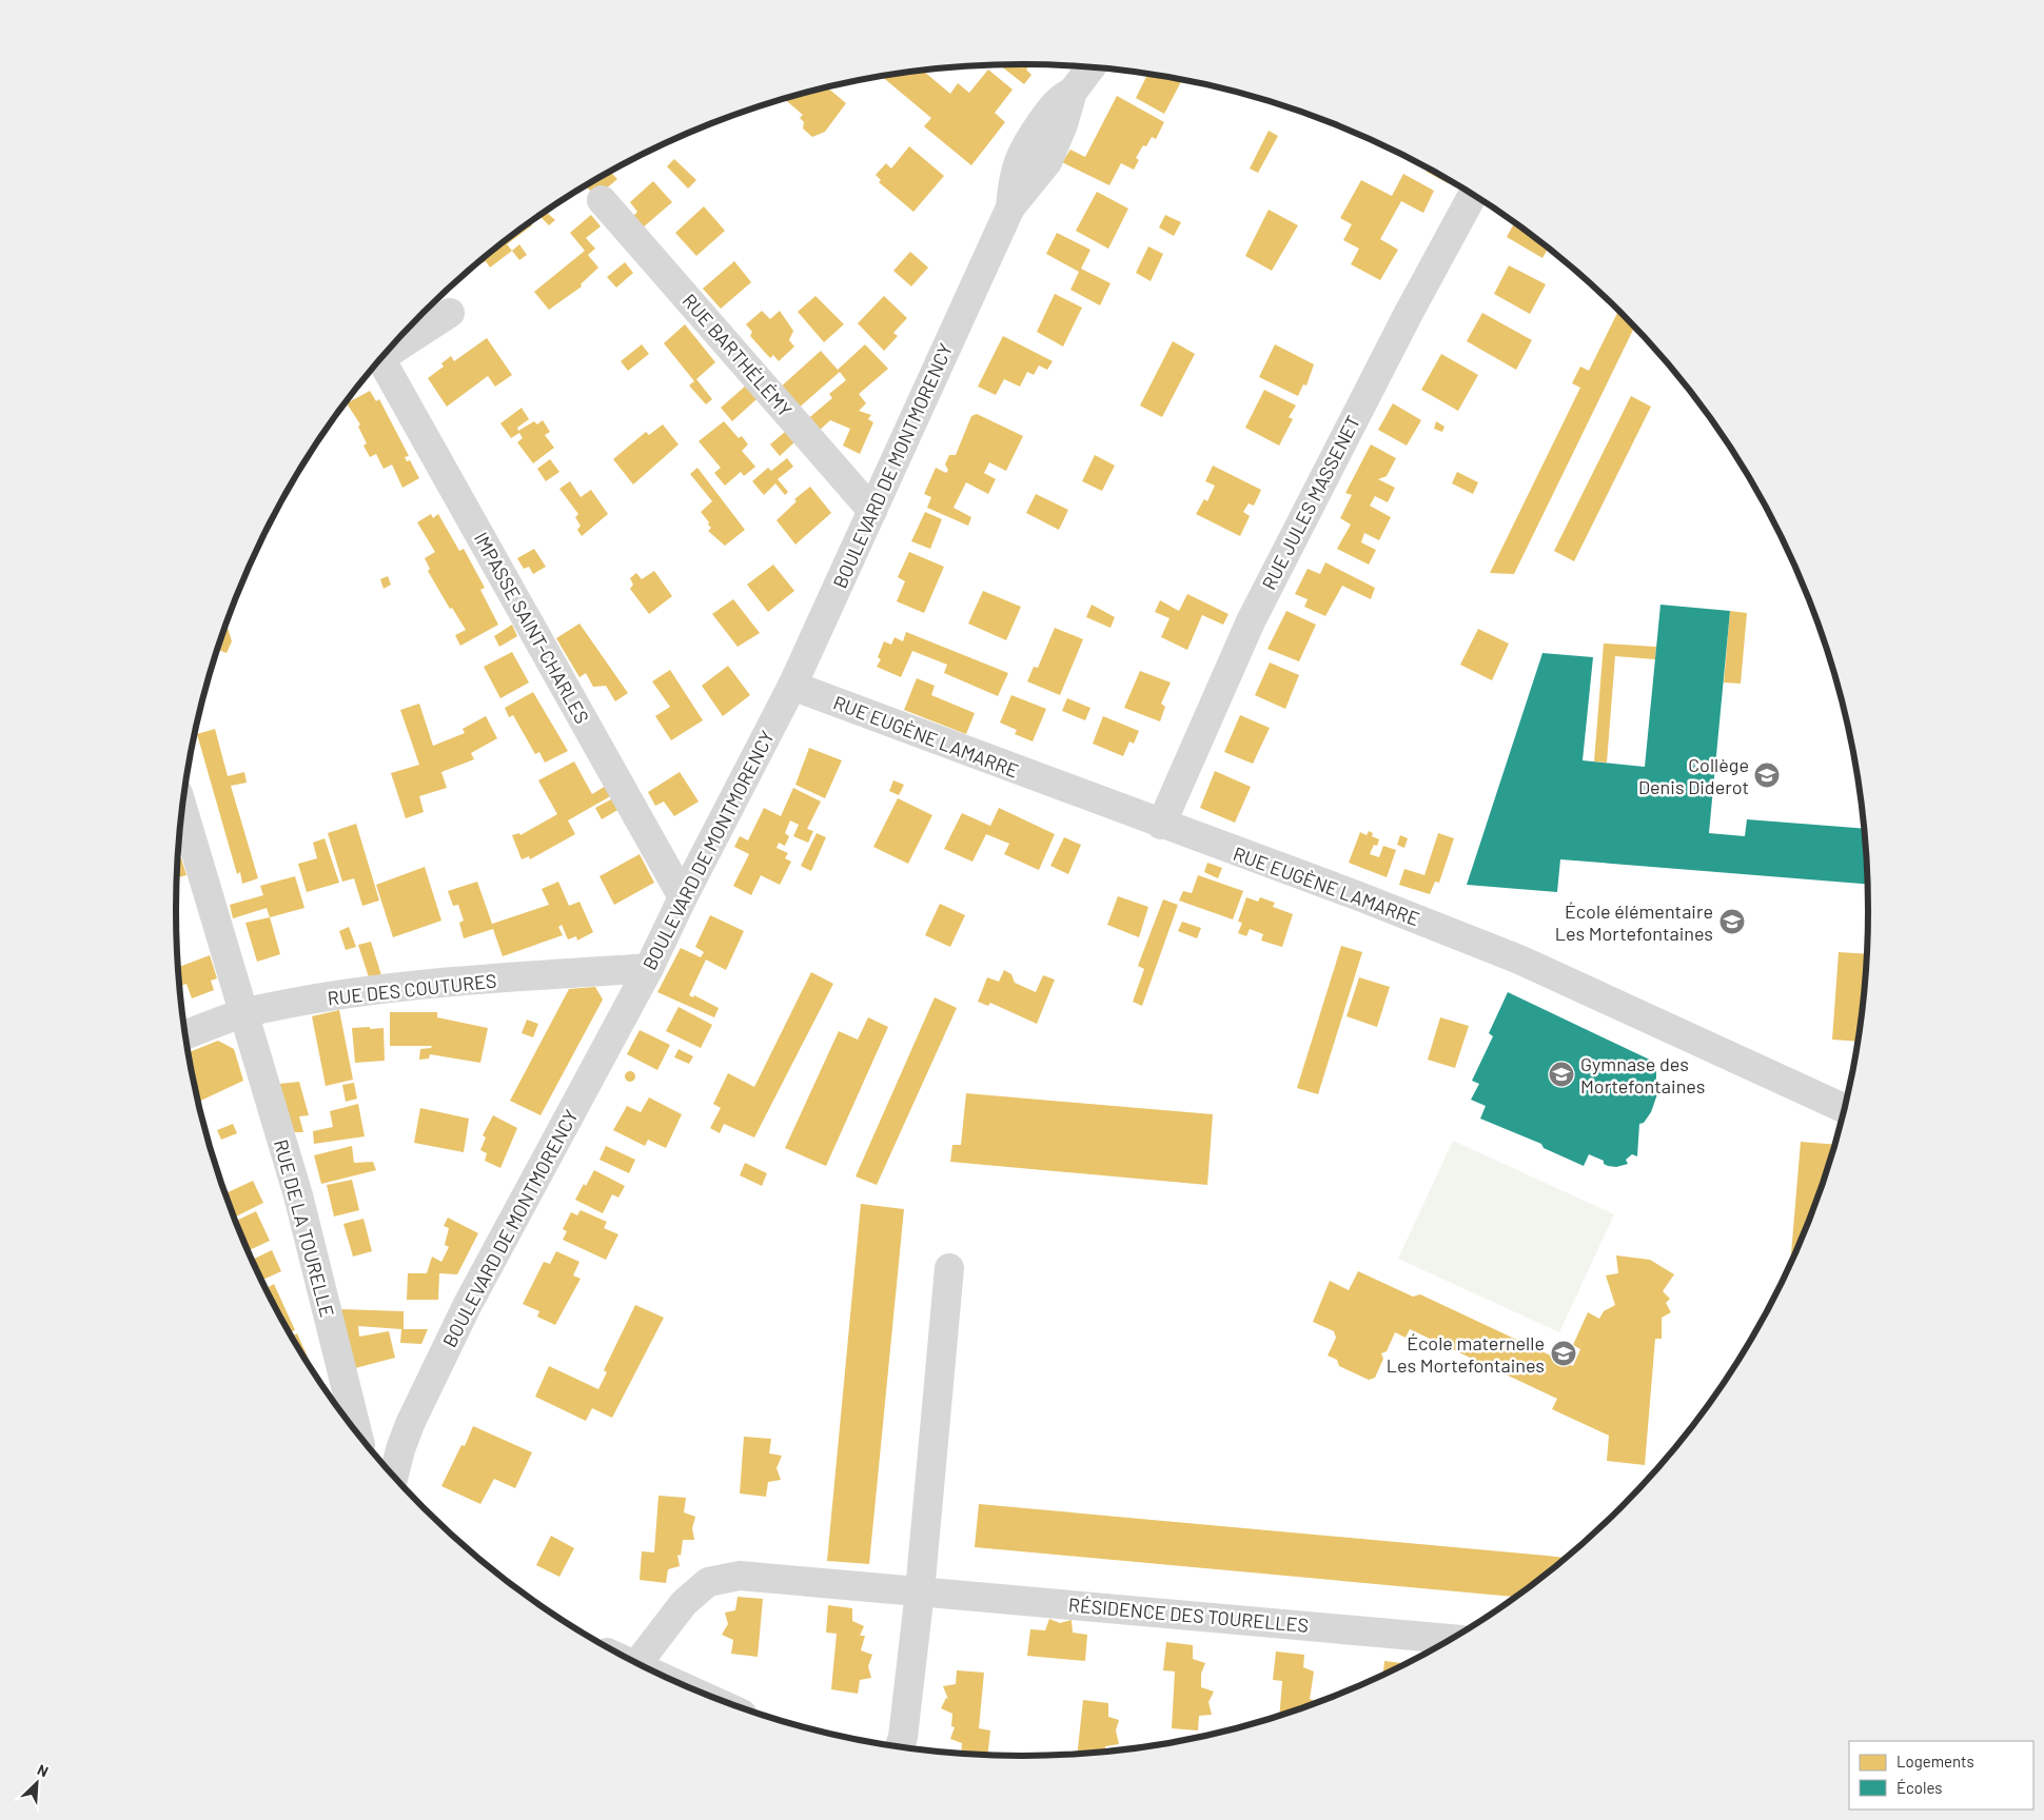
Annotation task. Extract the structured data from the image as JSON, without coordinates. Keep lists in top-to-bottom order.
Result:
{
  "streets": {
    "street": [
      "RUE BARTHÉLÉMY",
      "BOULEVARD DE MONTMORENCY",
      "RUE JULES MASSENET",
      "IMPASSE SAINT-CHARLES",
      "RUE EUGÈNE LAMARRE",
      "RUE DES COUTURES",
      "RUE DE LA TOURELLE",
      "RÉSIDENCE DES TOURELLES"
    ]
  },
  "crossings": [
    ["RUE BARTHÉLÉMY", "BOULEVARD DE MONTMORENCY"],
    ["BOULEVARD DE MONTMORENCY", "IMPASSE SAINT-CHARLES"],
    ["BOULEVARD DE MONTMORENCY", "RUE EUGÈNE LAMARRE"],
    ["BOULEVARD DE MONTMORENCY", "RUE DES COUTURES"],
    ["RUE JULES MASSENET", "RUE EUGÈNE LAMARRE"],
    ["RUE DES COUTURES", "RUE DE LA TOURELLE"]
  ],
  "places": {
    "school or university": [
      "Collège Denis Diderot",
      "École élémentaire Les Mortefontaines",
      "Gymnase des Mortefontaines",
      "École maternelle Les Mortefontaines"
    ]
  },
  "legend": ["Logements", "Écoles"],
  "north": "top right"
}
